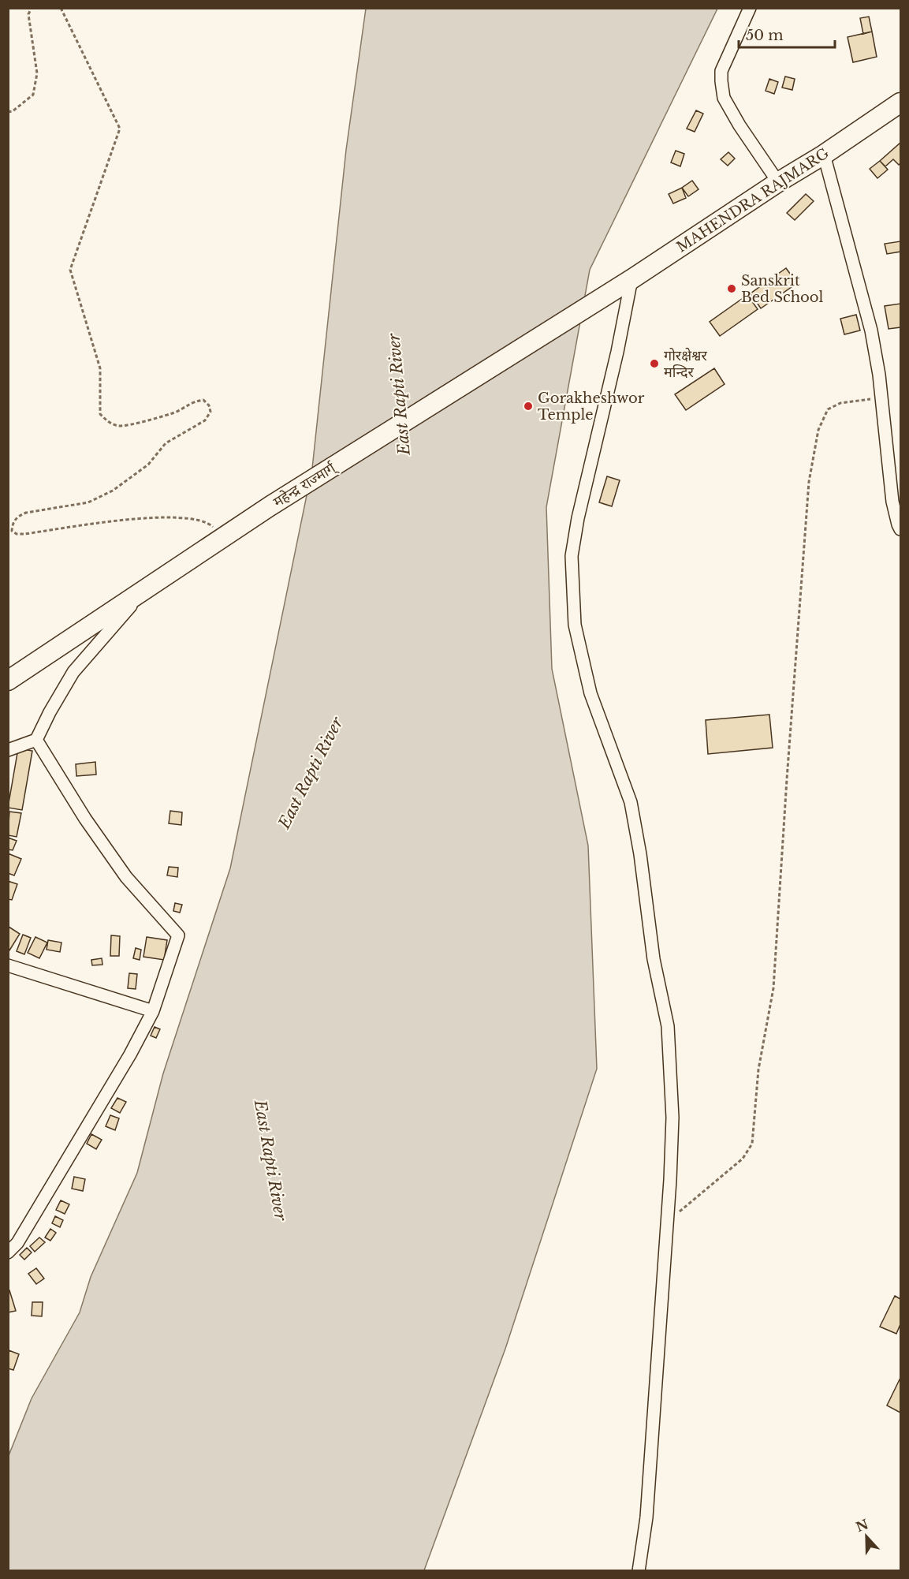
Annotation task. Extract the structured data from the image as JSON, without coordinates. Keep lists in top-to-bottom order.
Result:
{
  "streets": {
    "highway": ["MAHENDRA RAJMARG", "महेन्द्र राज्मार्ग्"]
  },
  "crossings": [
    ["MAHENDRA RAJMARG", "महेन्द्र राज्मार्ग्"]
  ],
  "water": ["East Rapti River"],
  "places": ["Sanskrit Bed School", "गोरक्षेश्वर मन्दिर", "Gorakheshwor Temple"],
  "scale_bar": "50 m",
  "north": "top"
}
